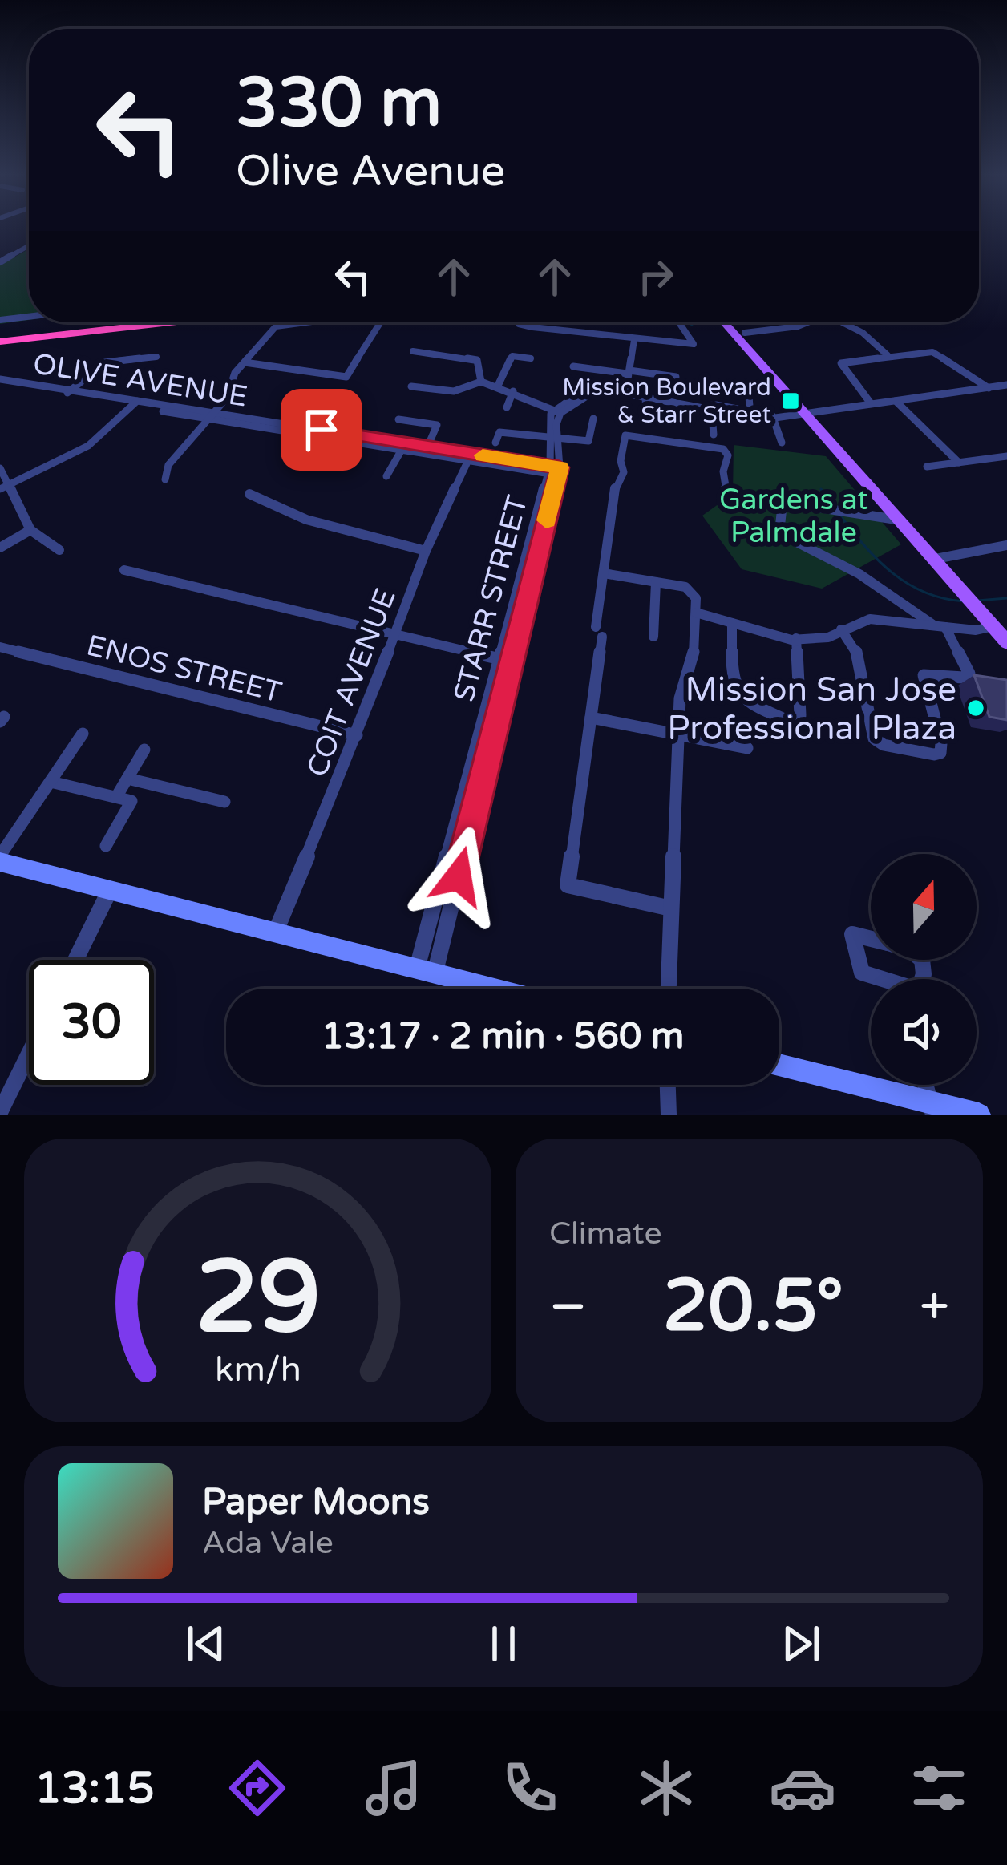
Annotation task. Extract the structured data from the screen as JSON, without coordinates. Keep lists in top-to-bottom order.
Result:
{
  "streets": {
    "street": [
      "OLIVE AVENUE",
      "STARR STREET",
      "ENOS STREET",
      "COIT AVENUE"
    ]
  },
  "crossings": [
    ["OLIVE AVENUE", "STARR STREET"],
    ["OLIVE AVENUE", "COIT AVENUE"],
    ["ENOS STREET", "COIT AVENUE"]
  ],
  "parks": ["Gardens at Palmdale"],
  "places": {
    "transit": ["Mission Boulevard & Starr Street"],
    "other": ["Mission San Jose Professional Plaza"]
  },
  "north": "top",
  "page": {
    "turn": ["330 m", "Olive Avenue"],
    "limit": "30",
    "trip": "13:17 · 2 min · 560 m",
    "tile": "Climate",
    "heat": ["−", "20.5°", "+"],
    "song": ["Paper Moons", "Ada Vale"],
    "tabs": "13:15",
    "gauge": ["29", "km/h"]
  }
}
